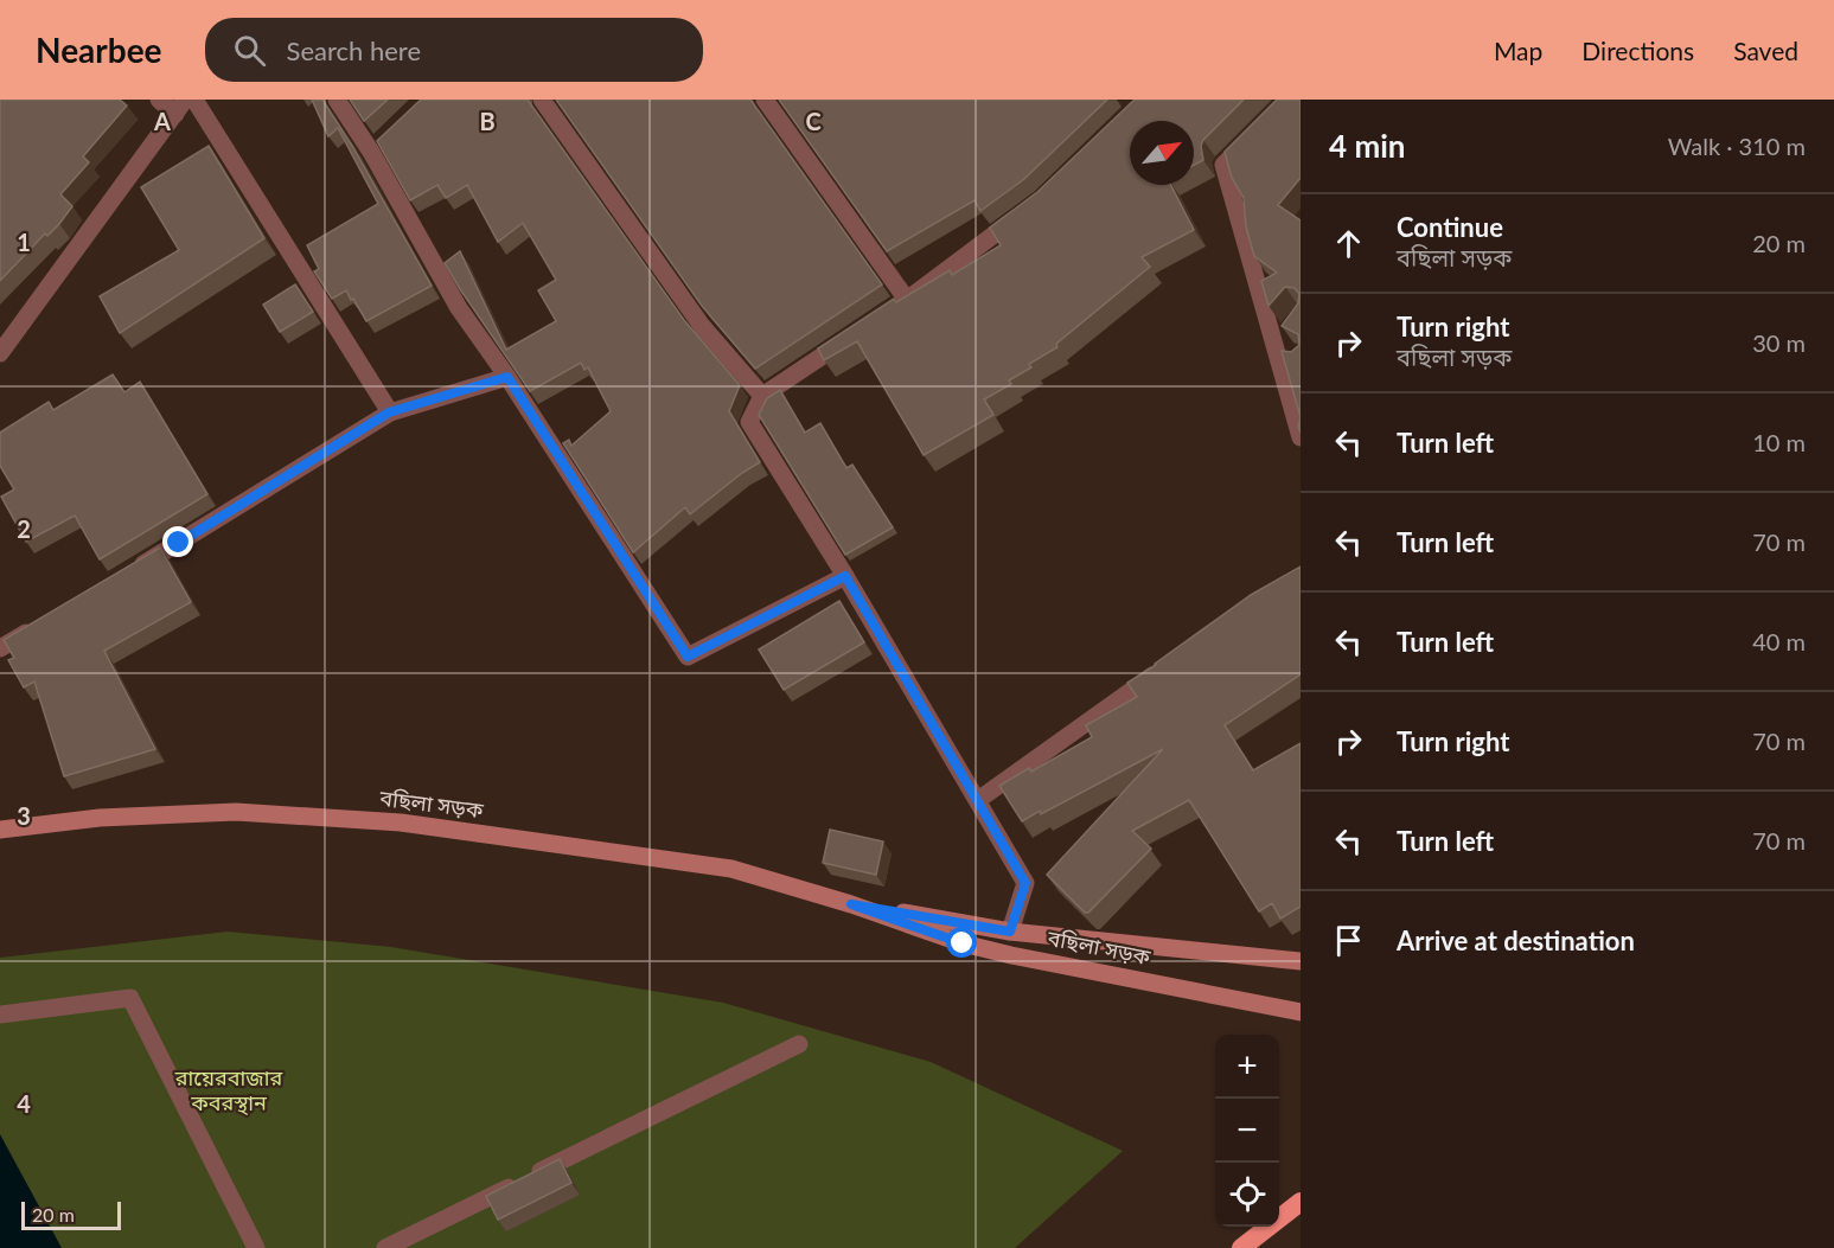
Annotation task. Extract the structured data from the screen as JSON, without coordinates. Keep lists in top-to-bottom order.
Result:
{
  "streets": {
    "main road": ["বছিলা সড়ক"]
  },
  "parks": ["রায়েরবাজার কবরস্থান"],
  "scale_bar": "20 m",
  "north": "top right",
  "page": {
    "header": "Nearbee",
    "search": "Search here",
    "nav": ["Map", "Directions", "Saved"],
    "heading": ["4 min", "Walk · 310 m"],
    "list": [
      ["Continue", "বছিলা সড়ক", "20 m"],
      ["Turn right", "বছিলা সড়ক", "30 m"],
      ["Turn left", "10 m"],
      ["Turn left", "70 m"],
      ["Turn left", "40 m"],
      ["Turn right", "70 m"],
      ["Turn left", "70 m"],
      "Arrive at destination"
    ],
    "map_buttons": ["+", "−"],
    "scale": "20 m"
  },
  "grid": {
    "columns": ["A", "B", "C"],
    "rows": [
      "1",
      "2",
      "3",
      "4"
    ]
  }
}
